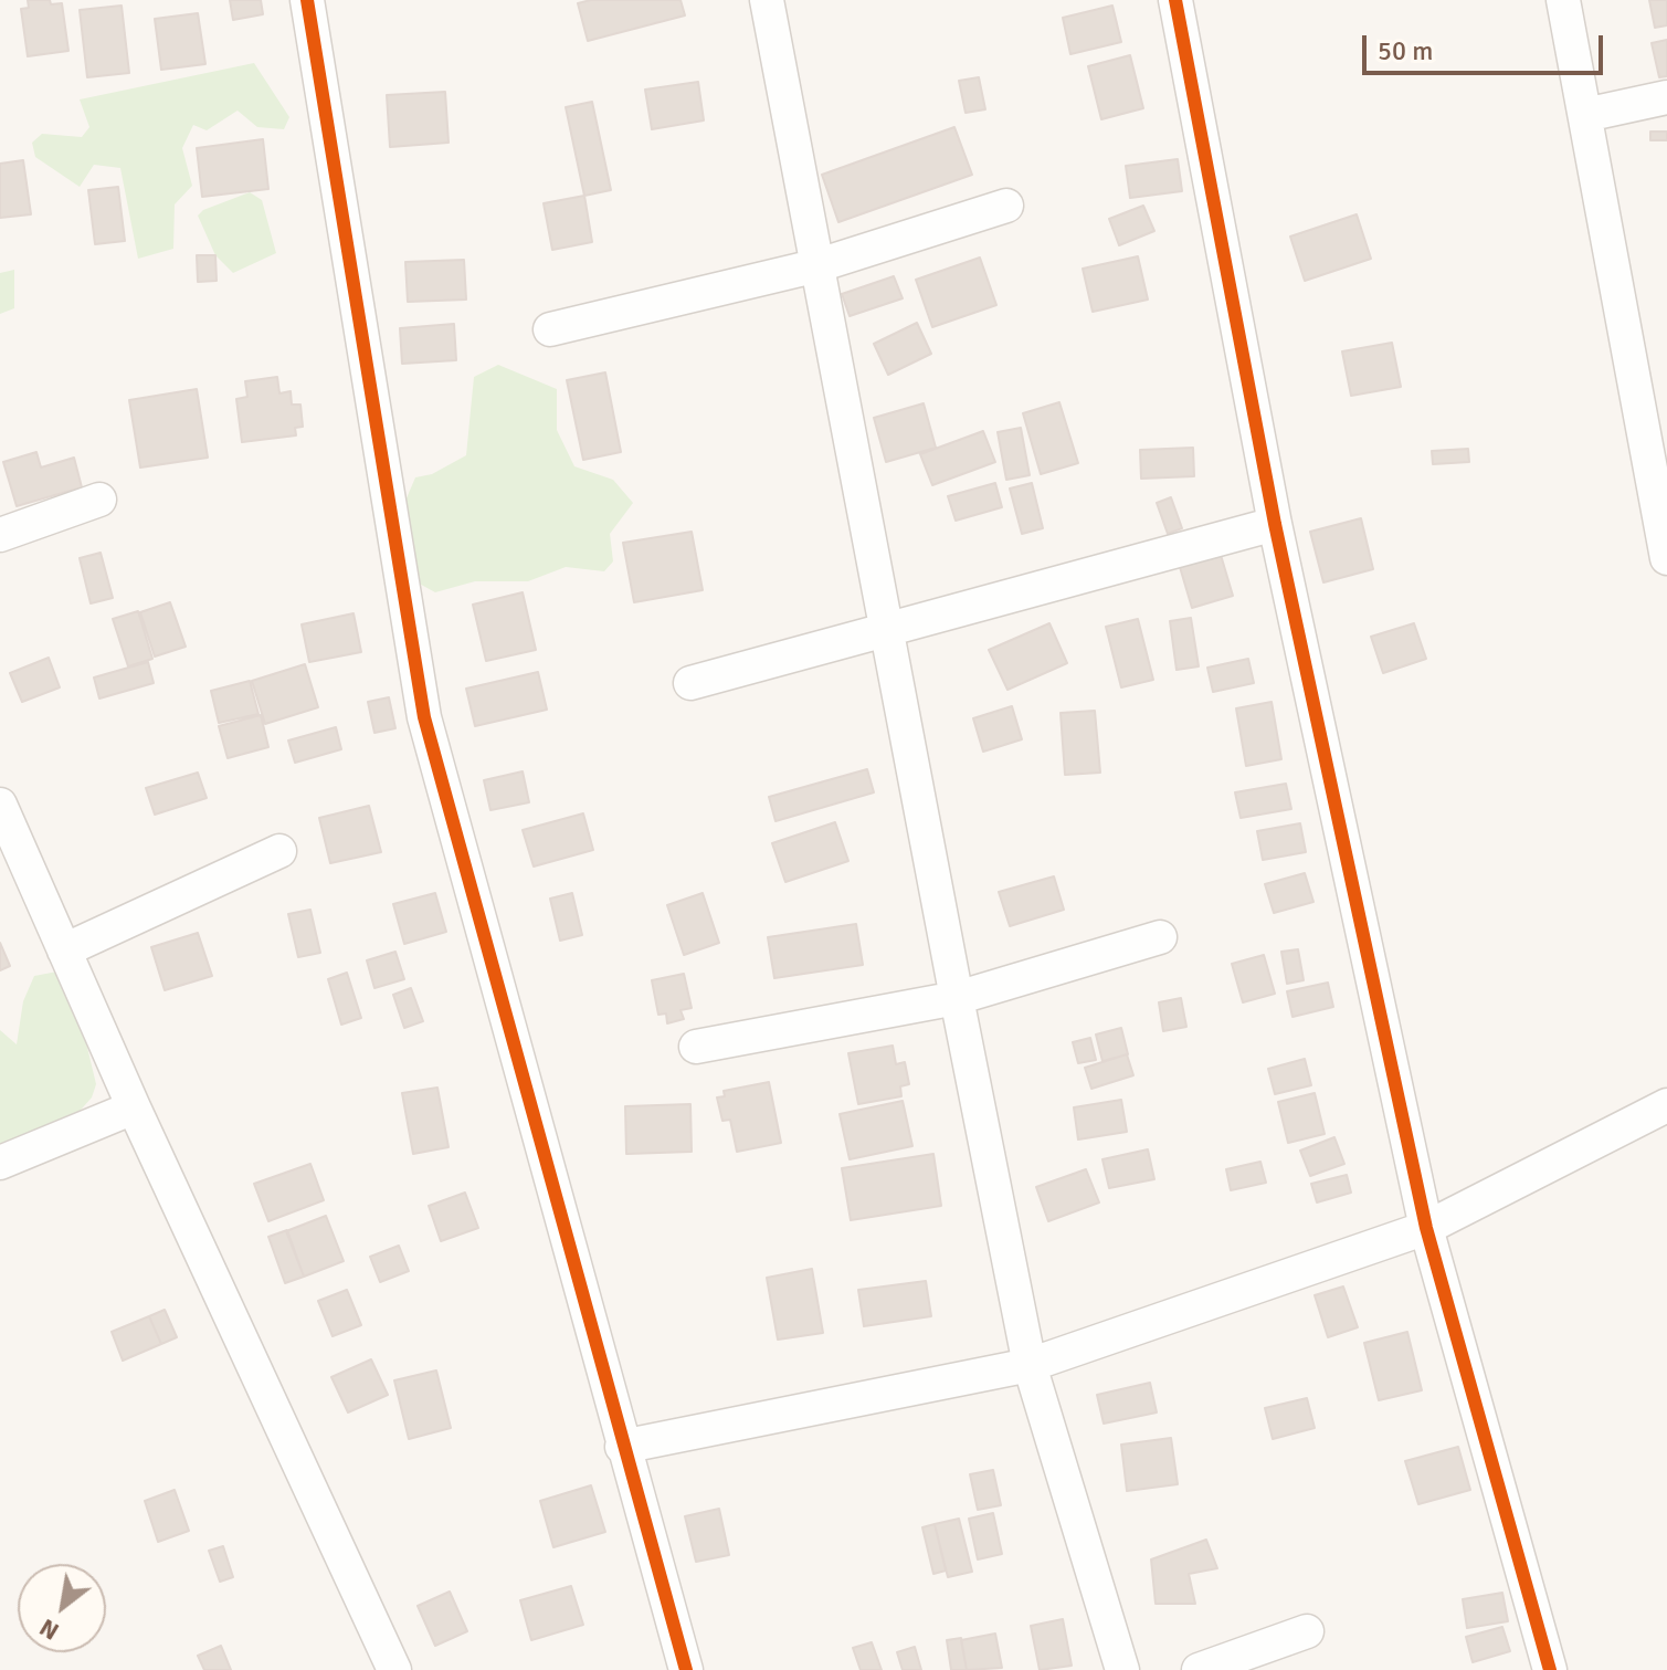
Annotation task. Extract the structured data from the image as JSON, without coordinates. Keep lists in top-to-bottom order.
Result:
{
  "scale_bar": "50 m",
  "north": "bottom left"
}
